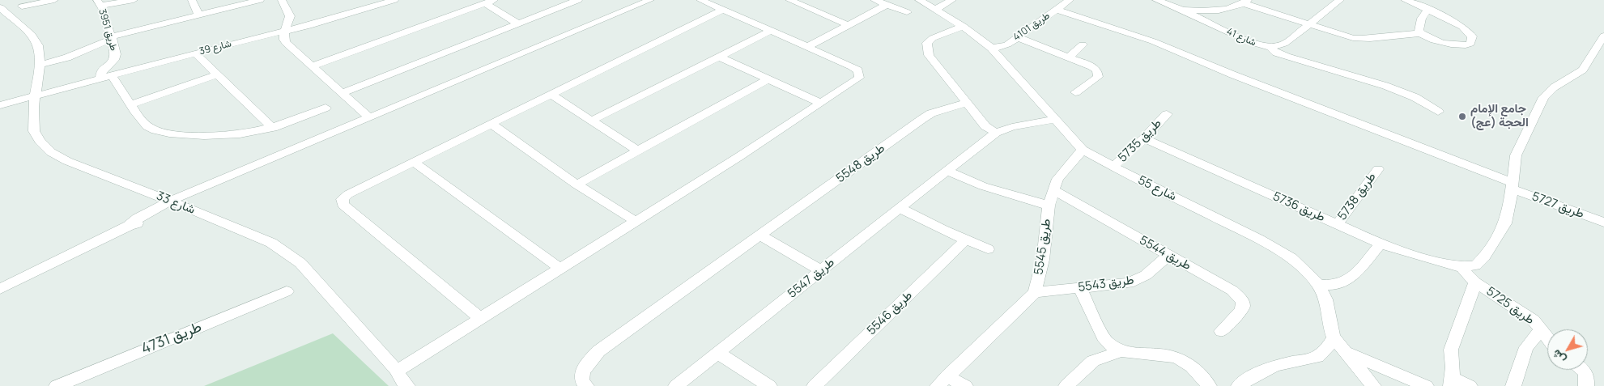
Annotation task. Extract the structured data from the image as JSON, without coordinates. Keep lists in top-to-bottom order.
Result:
{
  "streets": {
    "street": [
      "طريق 4101",
      "طريق 3951",
      "شارع 41",
      "شارع 39",
      "طريق 5735",
      "طريق 5548",
      "شارع 55",
      "طريق 5738",
      "شارع 33",
      "طريق 5727",
      "طريق 5736",
      "طريق 5545",
      "طريق 5544",
      "طريق 5547",
      "طريق 5543",
      "طريق 5725",
      "طريق 5546",
      "طريق 4731"
    ]
  },
  "crossings": [
    ["طريق 4101", "شارع 55"],
    ["طريق 4101", "طريق 5727"],
    ["طريق 3951", "شارع 39"],
    ["شارع 39", "شارع 33"],
    ["طريق 5735", "شارع 55"],
    ["طريق 5735", "طريق 5736"],
    ["شارع 55", "طريق 5545"],
    ["شارع 55", "طريق 5547"],
    ["طريق 5738", "طريق 5736"],
    ["طريق 5736", "طريق 5725"],
    ["طريق 5545", "طريق 5544"],
    ["طريق 5545", "طريق 5543"],
    ["طريق 5544", "طريق 5543"]
  ],
  "places": ["جامع الإمام الحجة (عج)"],
  "north": "bottom left"
}
